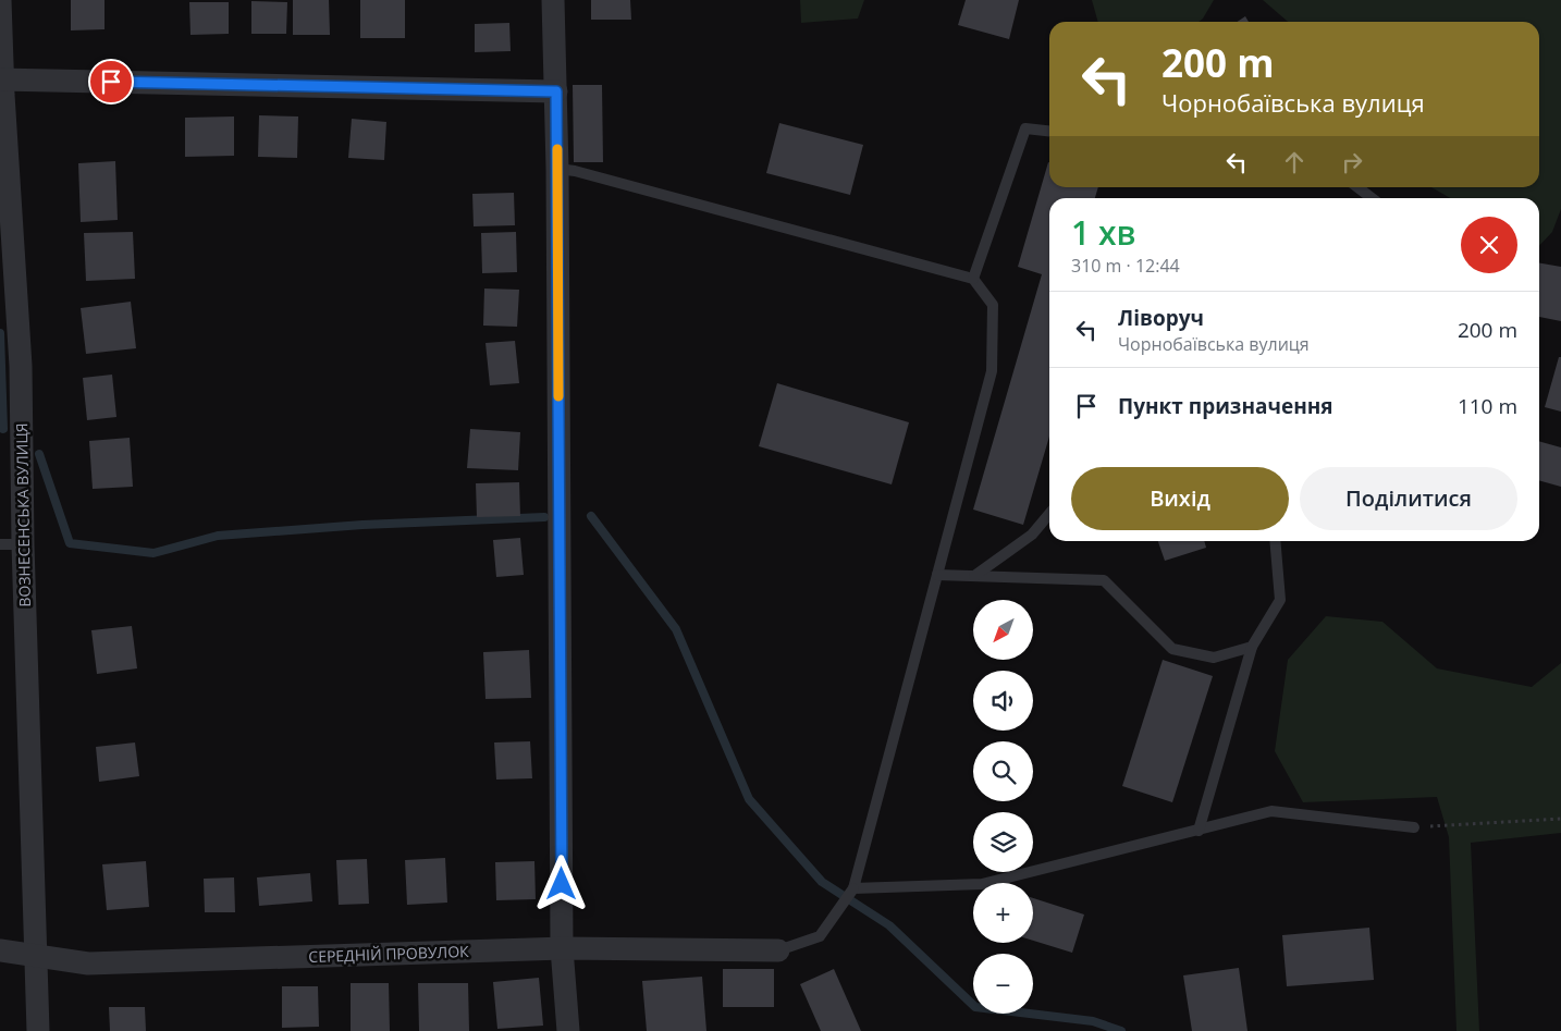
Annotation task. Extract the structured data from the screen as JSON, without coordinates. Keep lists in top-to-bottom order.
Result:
{
  "streets": {
    "street": ["ВОЗНЕСЕНСЬКА ВУЛИЦЯ", "СЕРЕДНІЙ ПРОВУЛОК"]
  },
  "crossings": [
    ["ВОЗНЕСЕНСЬКА ВУЛИЦЯ", "СЕРЕДНІЙ ПРОВУЛОК"]
  ],
  "north": "bottom left",
  "page": {
    "turn": ["200 m", "Чорнобаївська вулиця"],
    "heading": ["1 хв", "310 m · 12:44"],
    "list": [
      {
        "name": "Ліворуч",
        "note": "Чорнобаївська вулиця",
        "value": "200 m"
      },
      {
        "name": "Пункт призначення",
        "value": "110 m"
      }
    ],
    "buttons": ["Вихід", "Поділитися"],
    "map_buttons": ["+", "−"]
  }
}
